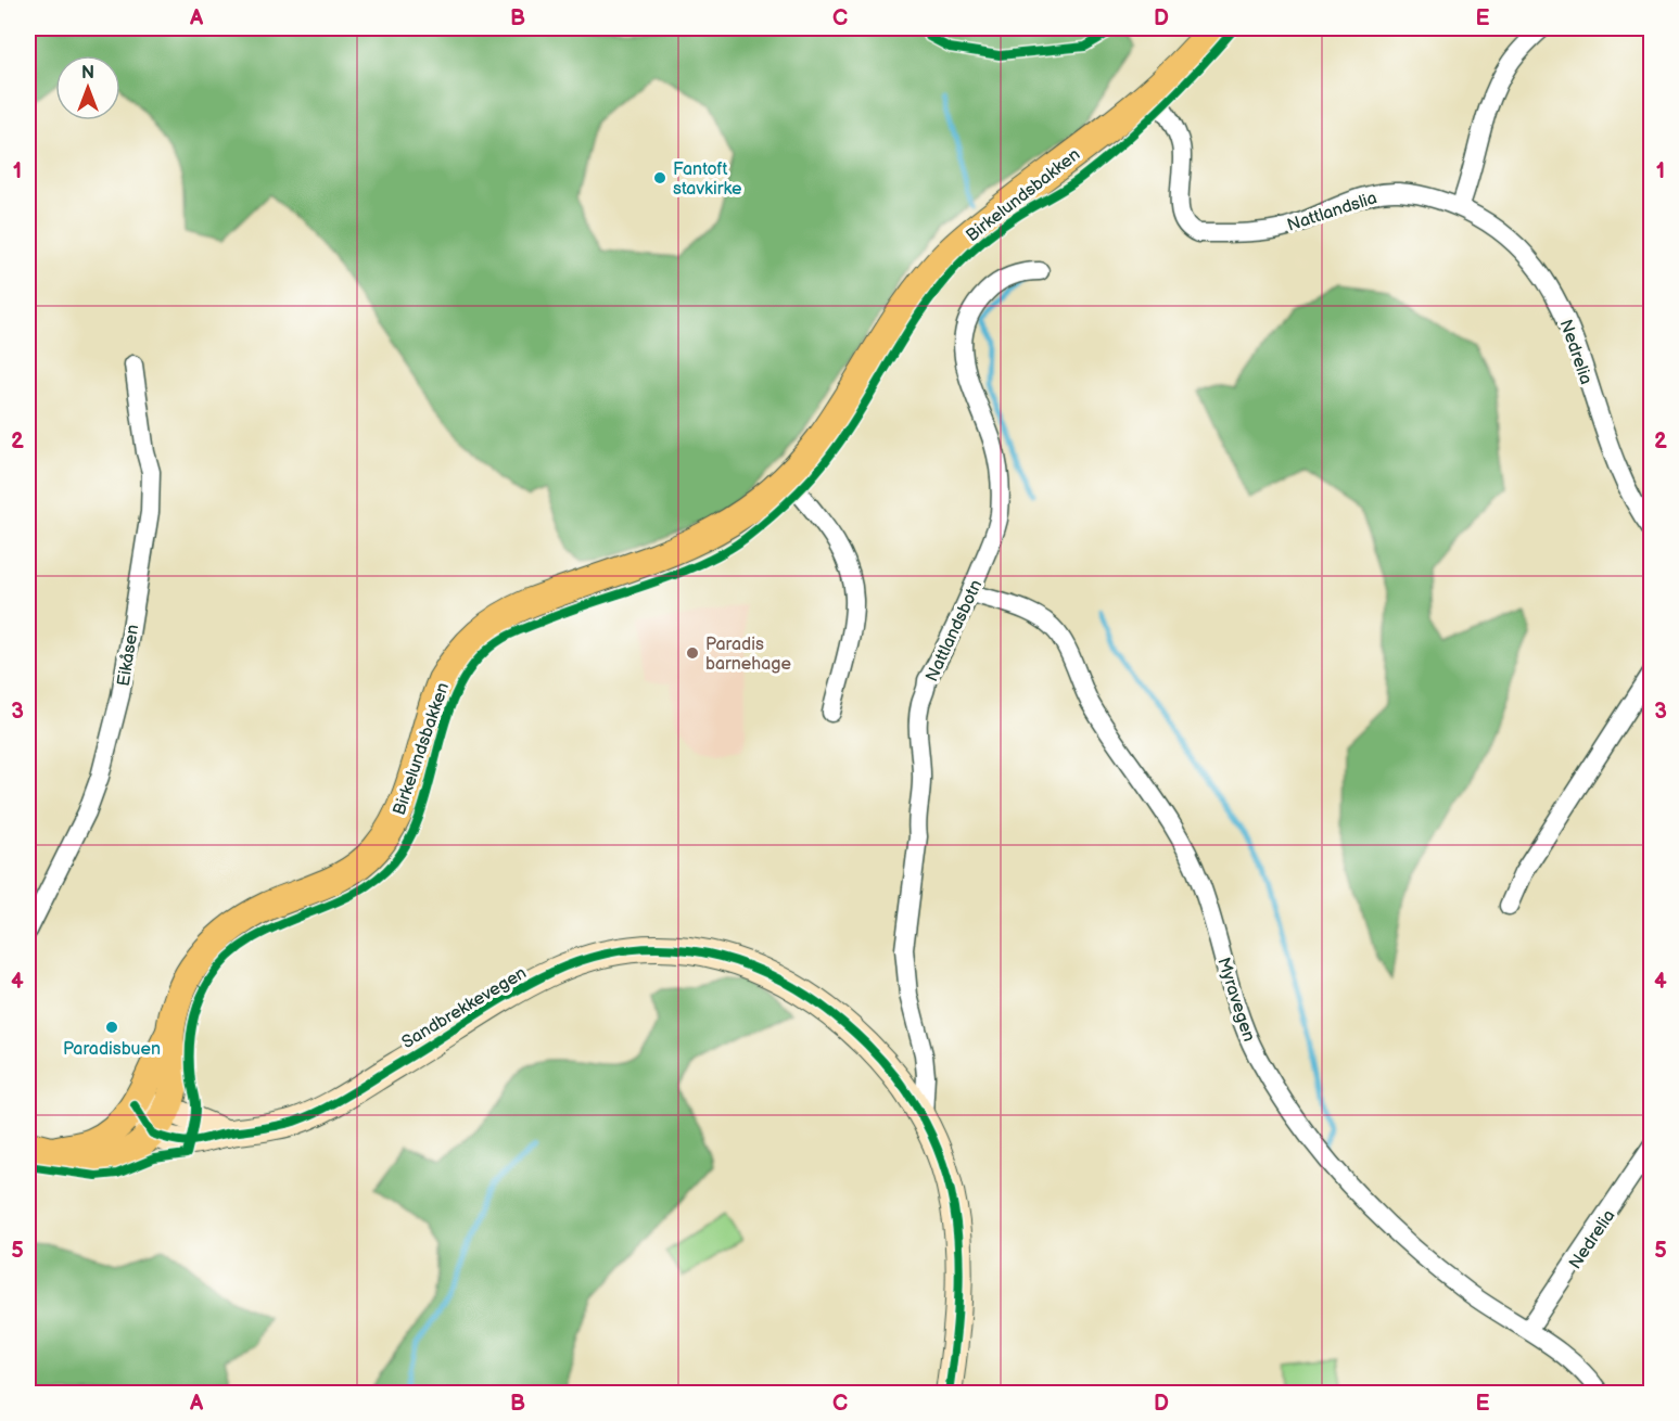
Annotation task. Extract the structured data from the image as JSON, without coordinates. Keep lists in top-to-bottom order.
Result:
{
  "streets": {
    "main road": ["Birkelundsbakken"],
    "street": [
      "Nattlandslia",
      "Nedrelia",
      "Nattlandsbotn",
      "Eikåsen",
      "Myravegen",
      "Sandbrekkevegen"
    ]
  },
  "crossings": [
    ["Birkelundsbakken", "Nattlandslia"],
    ["Nattlandslia", "Nedrelia"],
    ["Nedrelia", "Myravegen"],
    ["Nattlandsbotn", "Myravegen"],
    ["Nattlandsbotn", "Sandbrekkevegen"]
  ],
  "places": ["Fantoft stavkirke", "Paradis barnehage", "Paradisbuen"],
  "north": "top",
  "grid": {
    "columns": [
      "A",
      "B",
      "C",
      "D",
      "E"
    ],
    "rows": [
      "1",
      "2",
      "3",
      "4",
      "5"
    ]
  }
}
